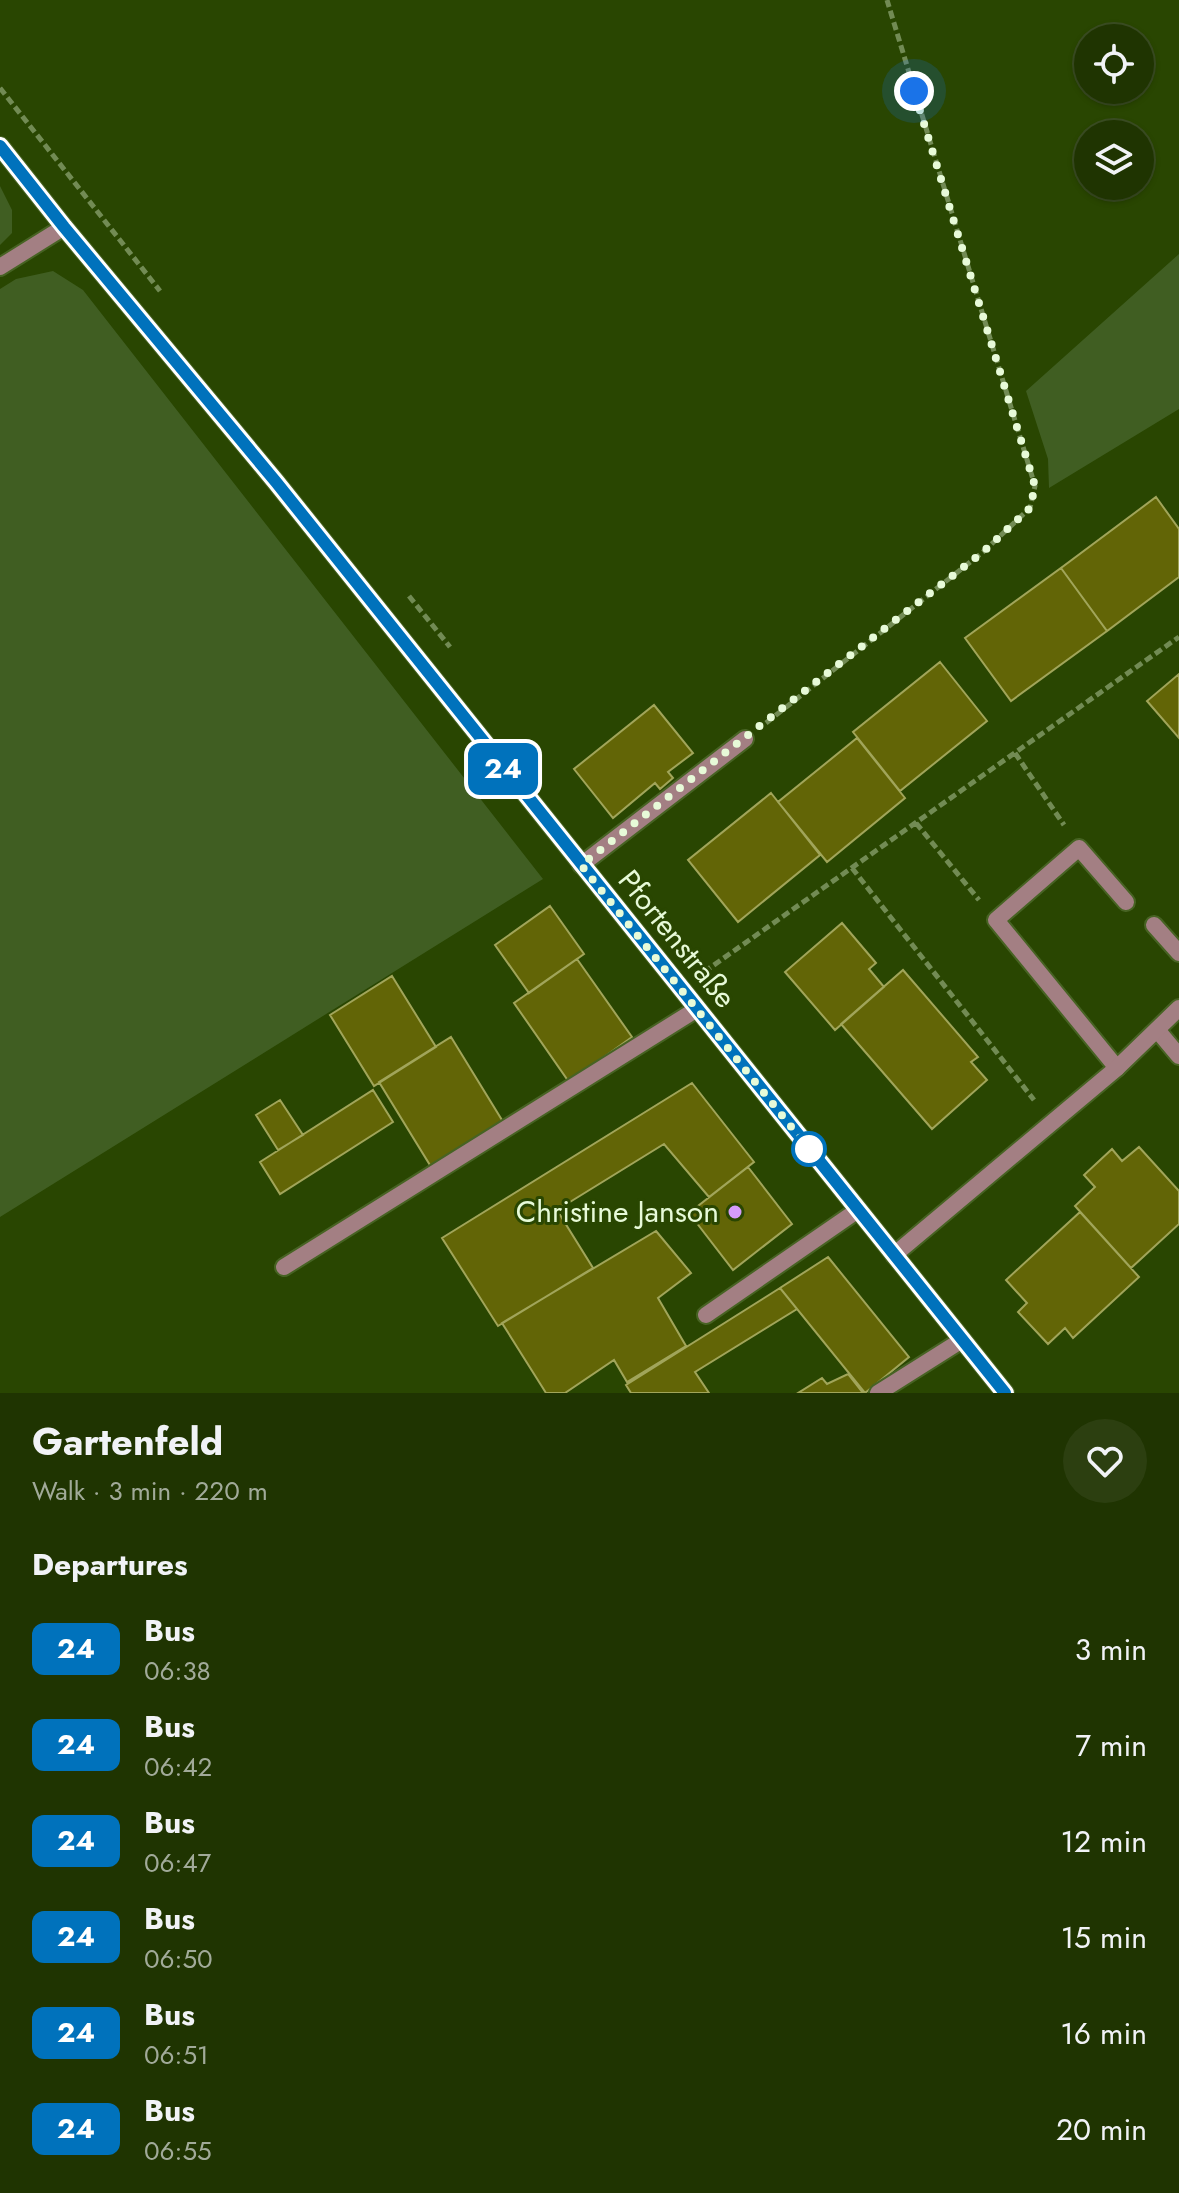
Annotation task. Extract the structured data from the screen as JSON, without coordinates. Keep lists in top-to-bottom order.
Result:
{
  "streets": {
    "street": ["Pfortenstraße"]
  },
  "places": ["Christine Janson"],
  "lines": ["bus line 24"],
  "page": {
    "on_map": "24",
    "heading": [
      ["Gartenfeld", "Walk · 3 min · 220 m"],
      "Departures"
    ],
    "list": [
      {
        "mark": "24",
        "name": "Bus",
        "note": "06:38",
        "value": "3 min"
      },
      {
        "mark": "24",
        "name": "Bus",
        "note": "06:42",
        "value": "7 min"
      },
      {
        "mark": "24",
        "name": "Bus",
        "note": "06:47",
        "value": "12 min"
      },
      {
        "mark": "24",
        "name": "Bus",
        "note": "06:50",
        "value": "15 min"
      },
      {
        "mark": "24",
        "name": "Bus",
        "note": "06:51",
        "value": "16 min"
      },
      {
        "mark": "24",
        "name": "Bus",
        "note": "06:55",
        "value": "20 min"
      }
    ]
  }
}
